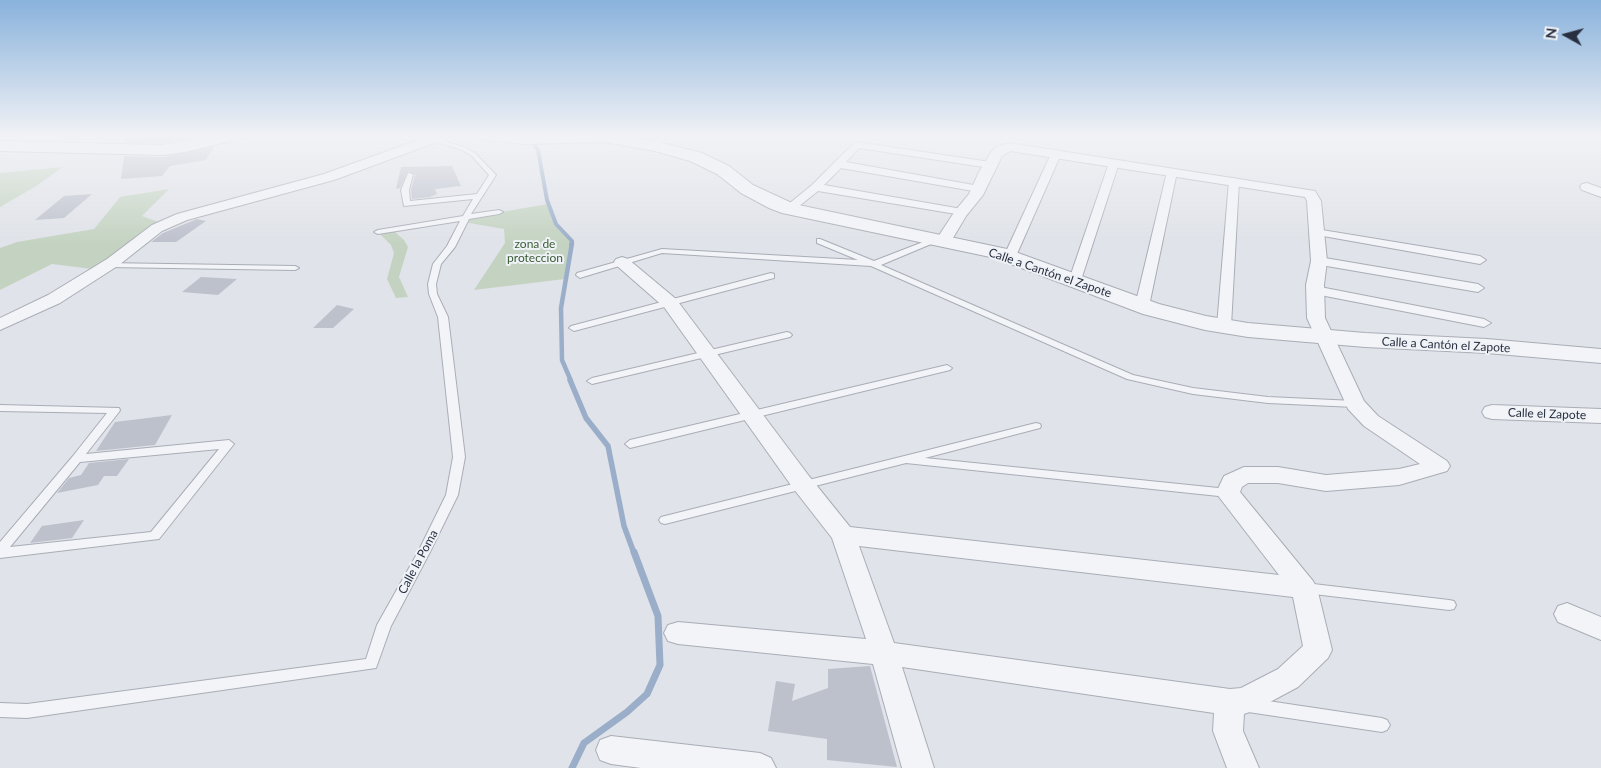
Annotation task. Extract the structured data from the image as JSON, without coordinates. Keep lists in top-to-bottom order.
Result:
{
  "streets": {
    "street": ["Calle a Cantón el Zapote", "Calle el Zapote"],
    "lane": ["Calle la Poma"]
  },
  "parks": ["zona de proteccion"],
  "north": "left"
}
